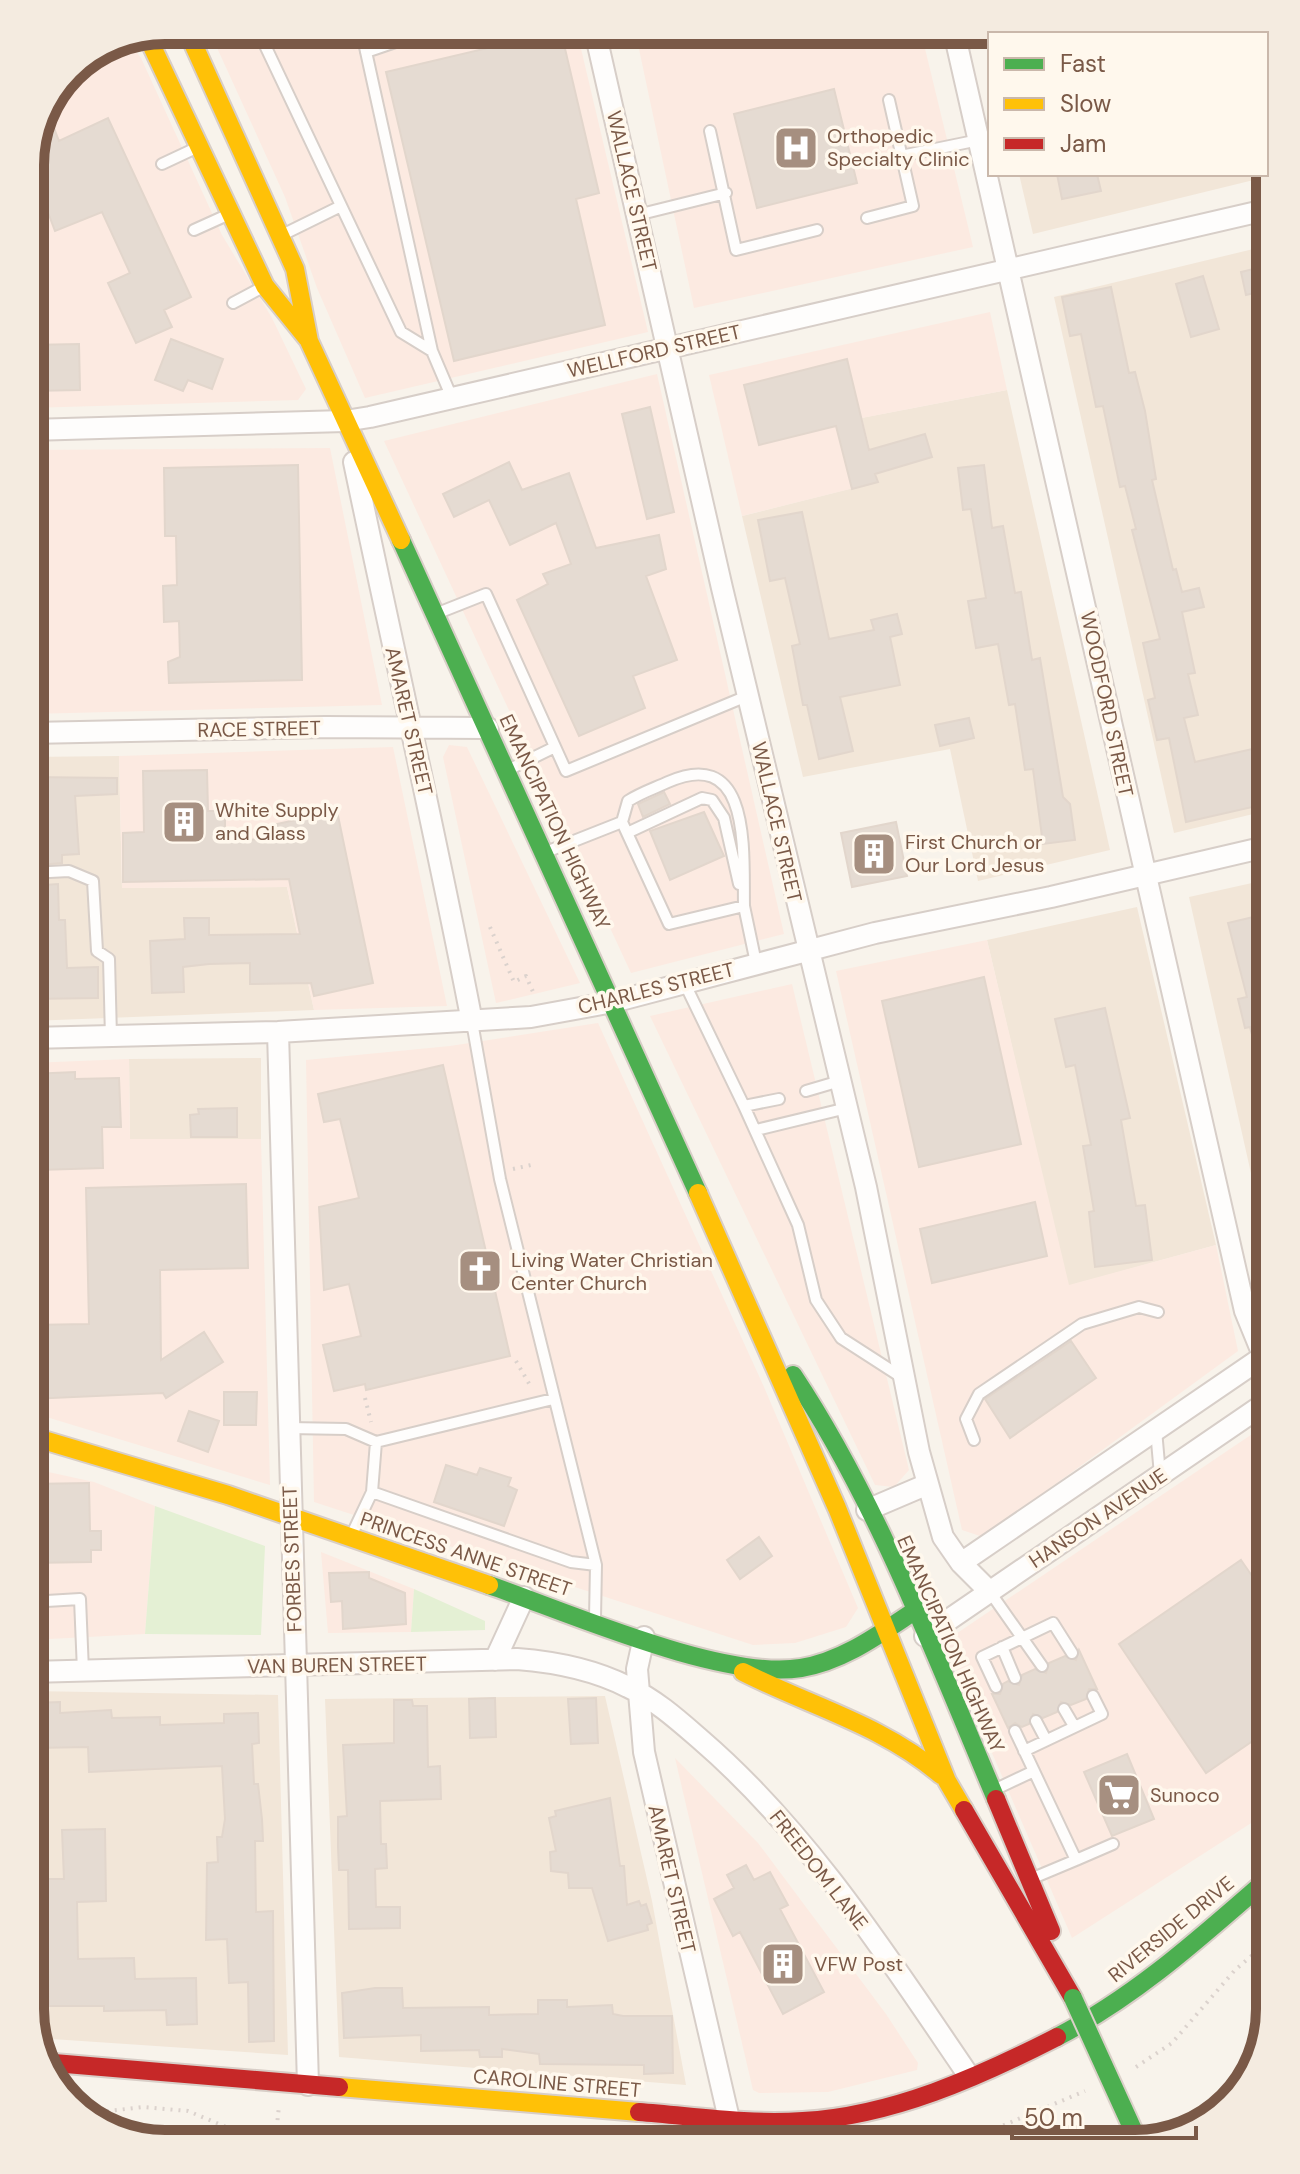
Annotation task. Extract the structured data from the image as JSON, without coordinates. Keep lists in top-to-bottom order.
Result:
{
  "streets": {
    "main road": [
      "EMANCIPATION HIGHWAY",
      "PRINCESS ANNE STREET",
      "RIVERSIDE DRIVE",
      "CAROLINE STREET"
    ],
    "street": [
      "WALLACE STREET",
      "WELLFORD STREET",
      "WOODFORD STREET",
      "AMARET STREET",
      "RACE STREET",
      "CHARLES STREET",
      "HANSON AVENUE",
      "FORBES STREET",
      "VAN BUREN STREET",
      "FREEDOM LANE"
    ]
  },
  "crossings": [
    ["WALLACE STREET", "WELLFORD STREET"],
    ["WALLACE STREET", "CHARLES STREET"],
    ["WALLACE STREET", "HANSON AVENUE"],
    ["WELLFORD STREET", "WOODFORD STREET"],
    ["WELLFORD STREET", "AMARET STREET"],
    ["WELLFORD STREET", "EMANCIPATION HIGHWAY"],
    ["WOODFORD STREET", "CHARLES STREET"],
    ["AMARET STREET", "RACE STREET"],
    ["AMARET STREET", "EMANCIPATION HIGHWAY"],
    ["AMARET STREET", "CHARLES STREET"],
    ["AMARET STREET", "PRINCESS ANNE STREET"],
    ["AMARET STREET", "VAN BUREN STREET"],
    ["AMARET STREET", "FREEDOM LANE"],
    ["AMARET STREET", "CAROLINE STREET"],
    ["RACE STREET", "EMANCIPATION HIGHWAY"],
    ["EMANCIPATION HIGHWAY", "CHARLES STREET"],
    ["EMANCIPATION HIGHWAY", "HANSON AVENUE"],
    ["EMANCIPATION HIGHWAY", "PRINCESS ANNE STREET"],
    ["CHARLES STREET", "FORBES STREET"],
    ["PRINCESS ANNE STREET", "FORBES STREET"],
    ["FORBES STREET", "VAN BUREN STREET"],
    ["FORBES STREET", "CAROLINE STREET"],
    ["VAN BUREN STREET", "FREEDOM LANE"],
    ["FREEDOM LANE", "CAROLINE STREET"],
    ["RIVERSIDE DRIVE", "CAROLINE STREET"]
  ],
  "places": {
    "hospital": ["Orthopedic Specialty Clinic"],
    "building": ["White Supply and Glass", "First Church or Our Lord Jesus", "VFW Post"],
    "church": ["Living Water Christian Center Church"],
    "supermarket": ["Sunoco"]
  },
  "legend": ["Fast", "Slow", "Jam"],
  "scale_bar": "50 m"
}
